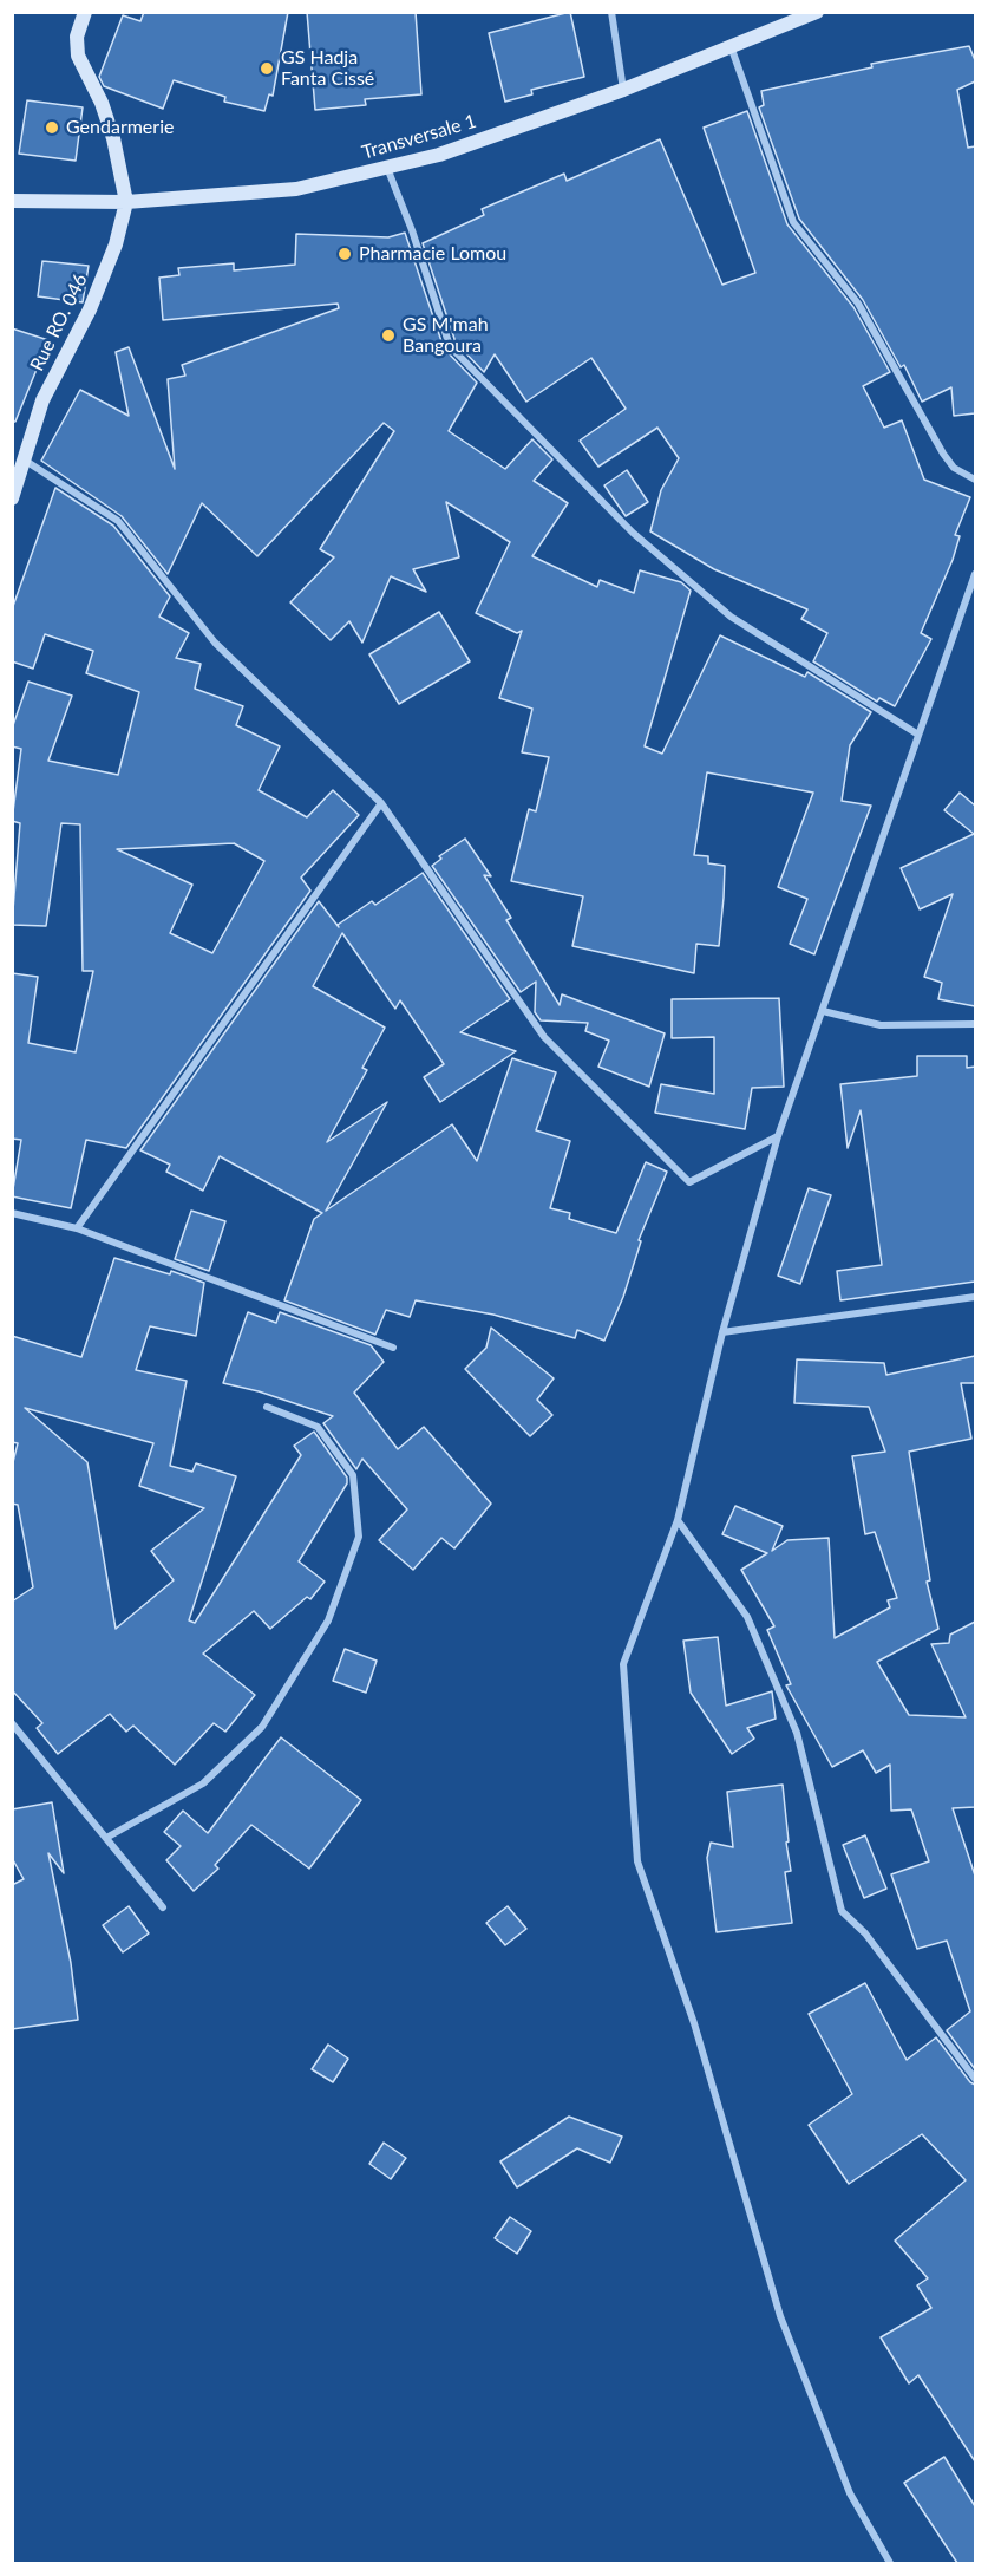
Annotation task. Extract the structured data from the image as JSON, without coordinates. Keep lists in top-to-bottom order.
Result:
{
  "streets": {
    "main road": ["Transversale 1", "Rue RO. 046"]
  },
  "crossings": [
    ["Transversale 1", "Rue RO. 046"]
  ],
  "places": [
    "GS Hadja Fanta Cissé",
    "Gendarmerie",
    "Pharmacie Lomou",
    "GS M'mah Bangoura"
  ]
}
